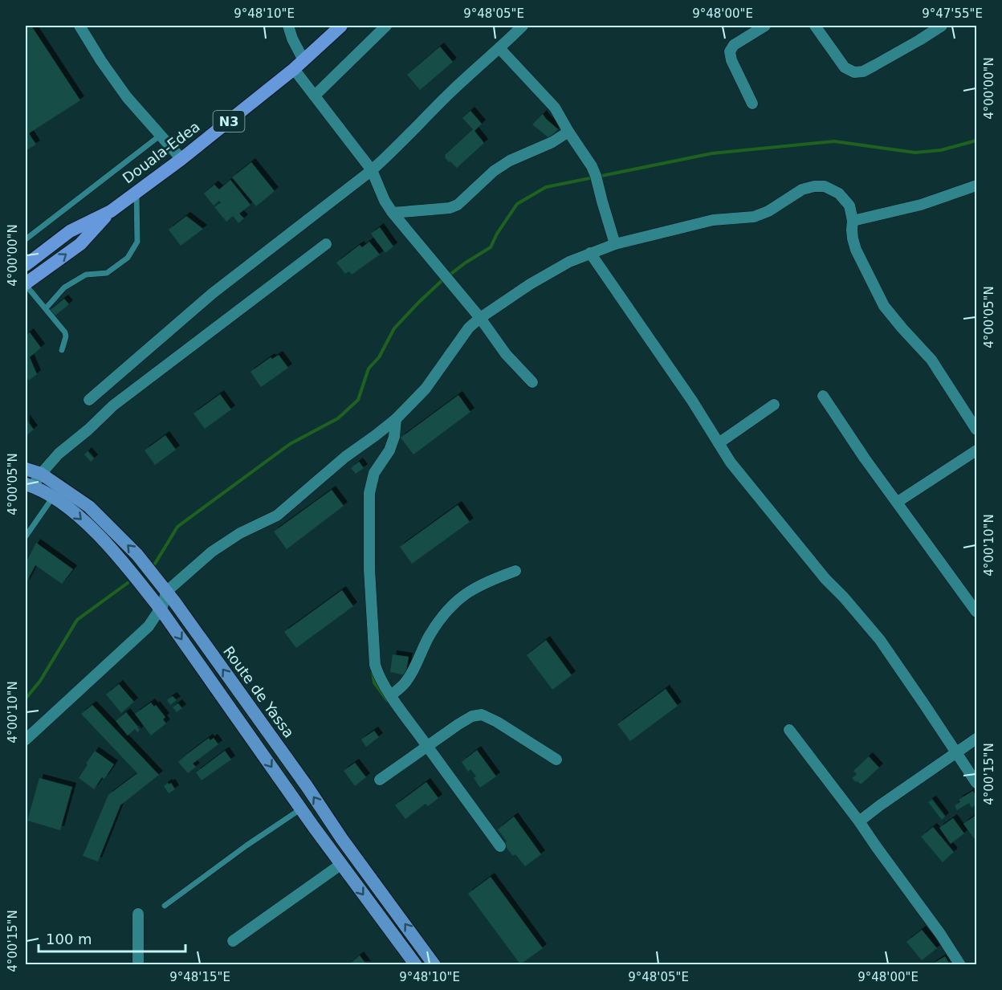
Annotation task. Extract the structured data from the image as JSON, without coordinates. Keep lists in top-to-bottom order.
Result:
{
  "streets": {
    "highway": ["N3", "Douala-Edea"],
    "main road": ["Route de Yassa"]
  },
  "scale_bar": "100 m",
  "coordinates": [
    "9°48'10\"E",
    "9°48'05\"E",
    "9°48'00\"E",
    "9°47'55\"E",
    "4°00'00\"N",
    "4°00'05\"N",
    "4°00'10\"N",
    "4°00'15\"N",
    "9°48'15\"E"
  ]
}
